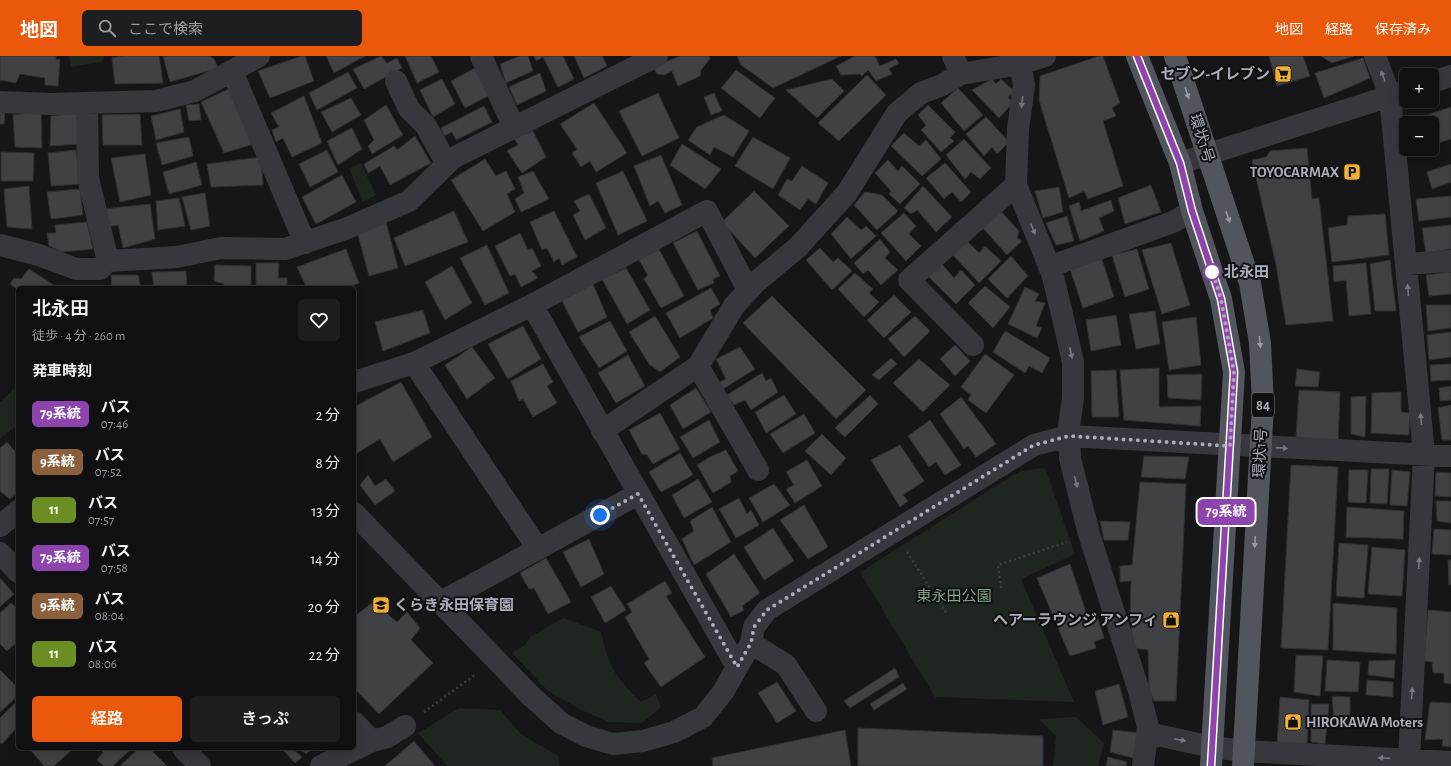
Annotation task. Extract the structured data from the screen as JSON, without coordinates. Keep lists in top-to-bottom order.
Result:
{
  "streets": {
    "main road": ["環状1号", "84"]
  },
  "parks": ["東永田公園"],
  "places": {
    "supermarket": ["セブン-イレブン"],
    "parking": ["TOYOCARMAX"],
    "other": ["北永田"],
    "school or university": ["くらき永田保育園"],
    "shop": ["ヘアーラウンジ アンフィ", "HIROKAWA Moters"]
  },
  "lines": ["bus line 79系統"],
  "page": {
    "header": "地図",
    "search": "ここで検索",
    "nav": ["地図", "経路", "保存済み"],
    "on_map": "79系統",
    "map_buttons": ["+", "−"],
    "heading": [
      ["北永田", "徒歩 · 4 分 · 260 m"],
      "発車時刻"
    ],
    "list": [
      {
        "mark": "79系統",
        "name": "バス",
        "note": "07:46",
        "value": "2 分"
      },
      {
        "mark": "9系統",
        "name": "バス",
        "note": "07:52",
        "value": "8 分"
      },
      {
        "mark": "11",
        "name": "バス",
        "note": "07:57",
        "value": "13 分"
      },
      {
        "mark": "79系統",
        "name": "バス",
        "note": "07:58",
        "value": "14 分"
      },
      {
        "mark": "9系統",
        "name": "バス",
        "note": "08:04",
        "value": "20 分"
      },
      {
        "mark": "11",
        "name": "バス",
        "note": "08:06",
        "value": "22 分"
      }
    ],
    "buttons": ["経路", "きっぷ"]
  }
}
